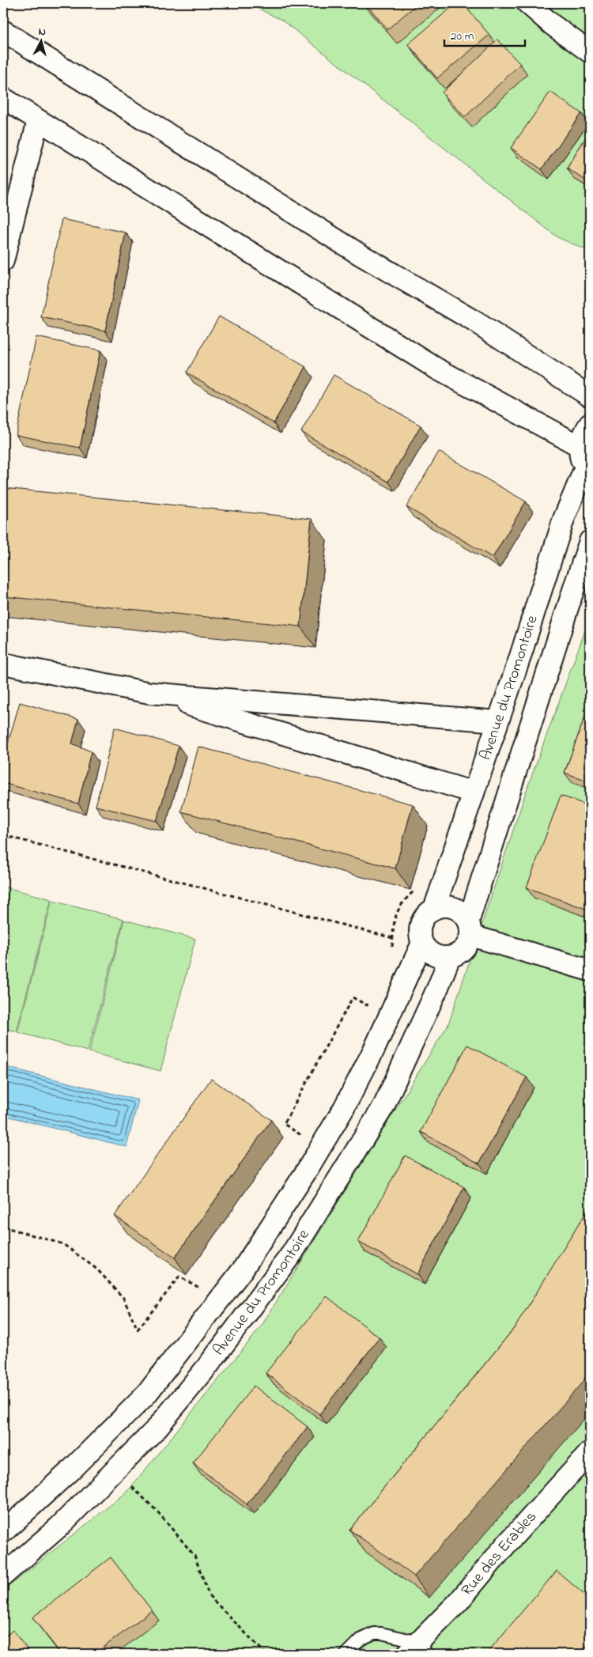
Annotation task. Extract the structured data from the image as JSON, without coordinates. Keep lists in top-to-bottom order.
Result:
{
  "streets": {
    "street": ["Avenue du Promontoire", "Rue des Erables"]
  },
  "scale_bar": "20 m",
  "north": "top"
}
